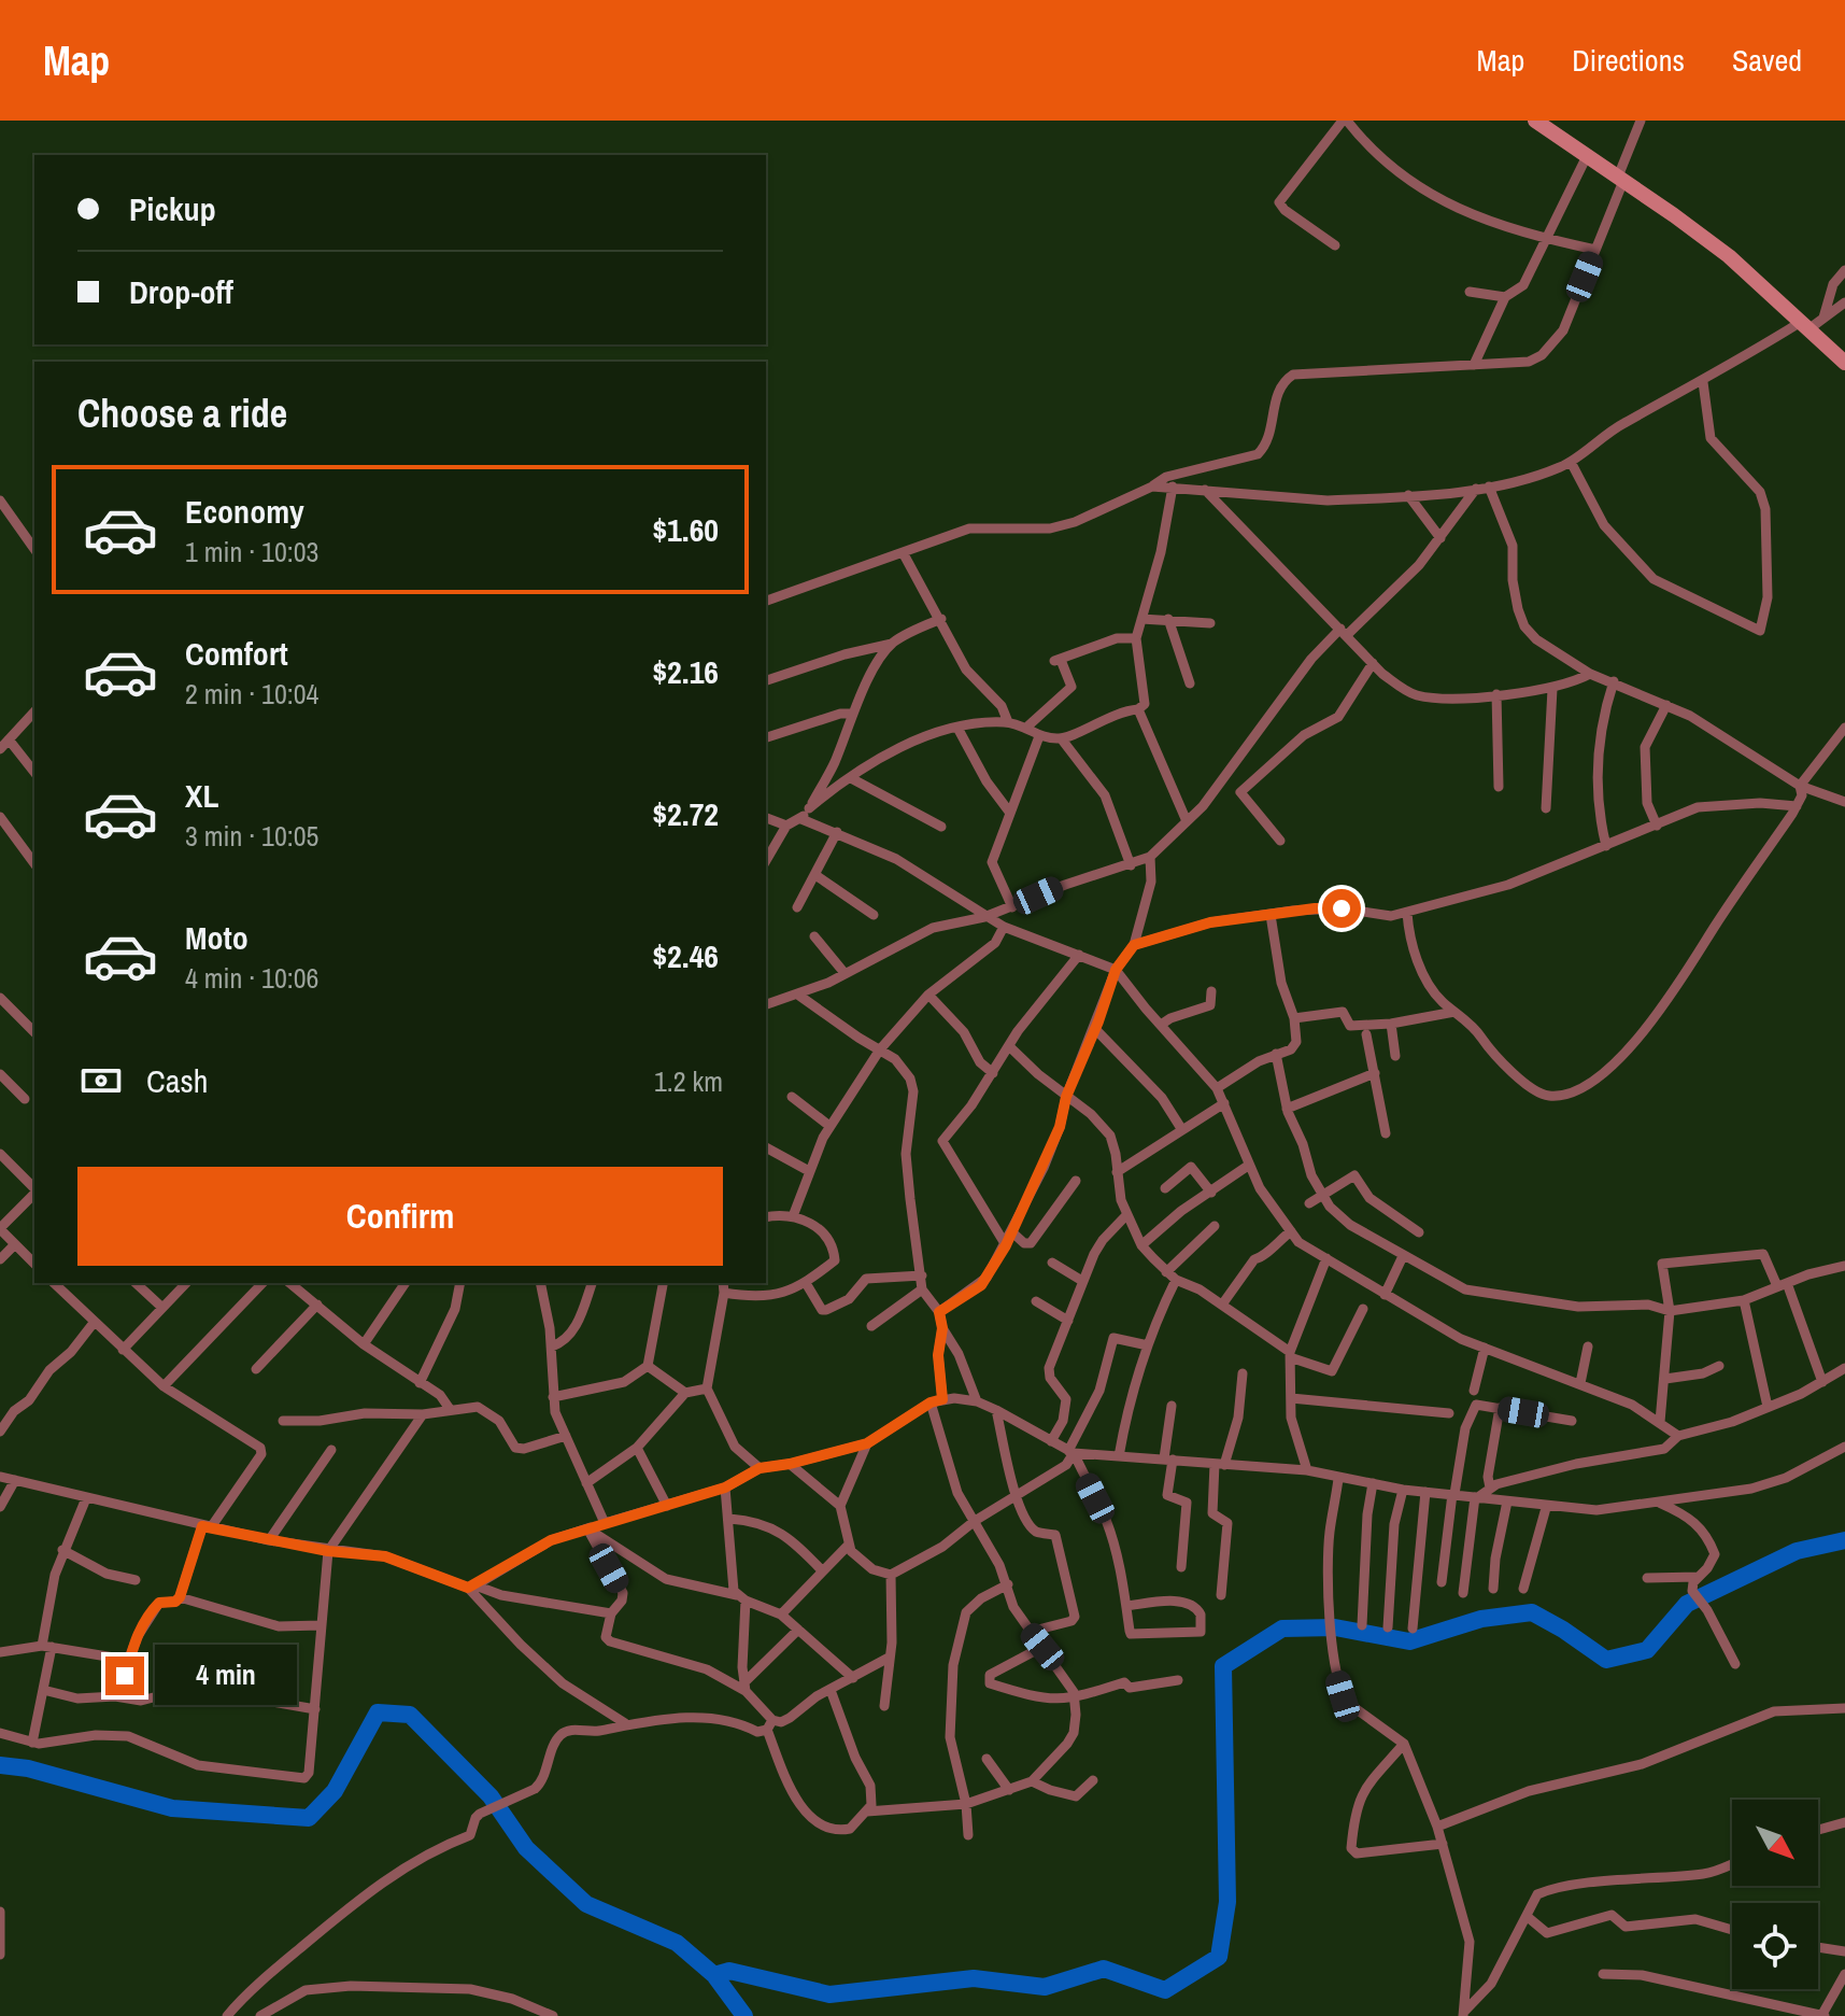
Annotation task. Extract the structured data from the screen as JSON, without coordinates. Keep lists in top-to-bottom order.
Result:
{
  "north": "bottom right",
  "page": {
    "header": "Map",
    "nav": ["Map", "Directions", "Saved"],
    "banner": ["Pickup", "Drop-off"],
    "heading": "Choose a ride",
    "list": [
      {
        "name": "Economy",
        "note": "1 min · 10:03",
        "value": "$1.60"
      },
      {
        "name": "Comfort",
        "note": "2 min · 10:04",
        "value": "$2.16"
      },
      {
        "name": "XL",
        "note": "3 min · 10:05",
        "value": "$2.72"
      },
      {
        "name": "Moto",
        "note": "4 min · 10:06",
        "value": "$2.46"
      }
    ],
    "pay": ["Cash", "1.2 km"],
    "buttons": "Confirm",
    "bubble": "4 min"
  }
}
